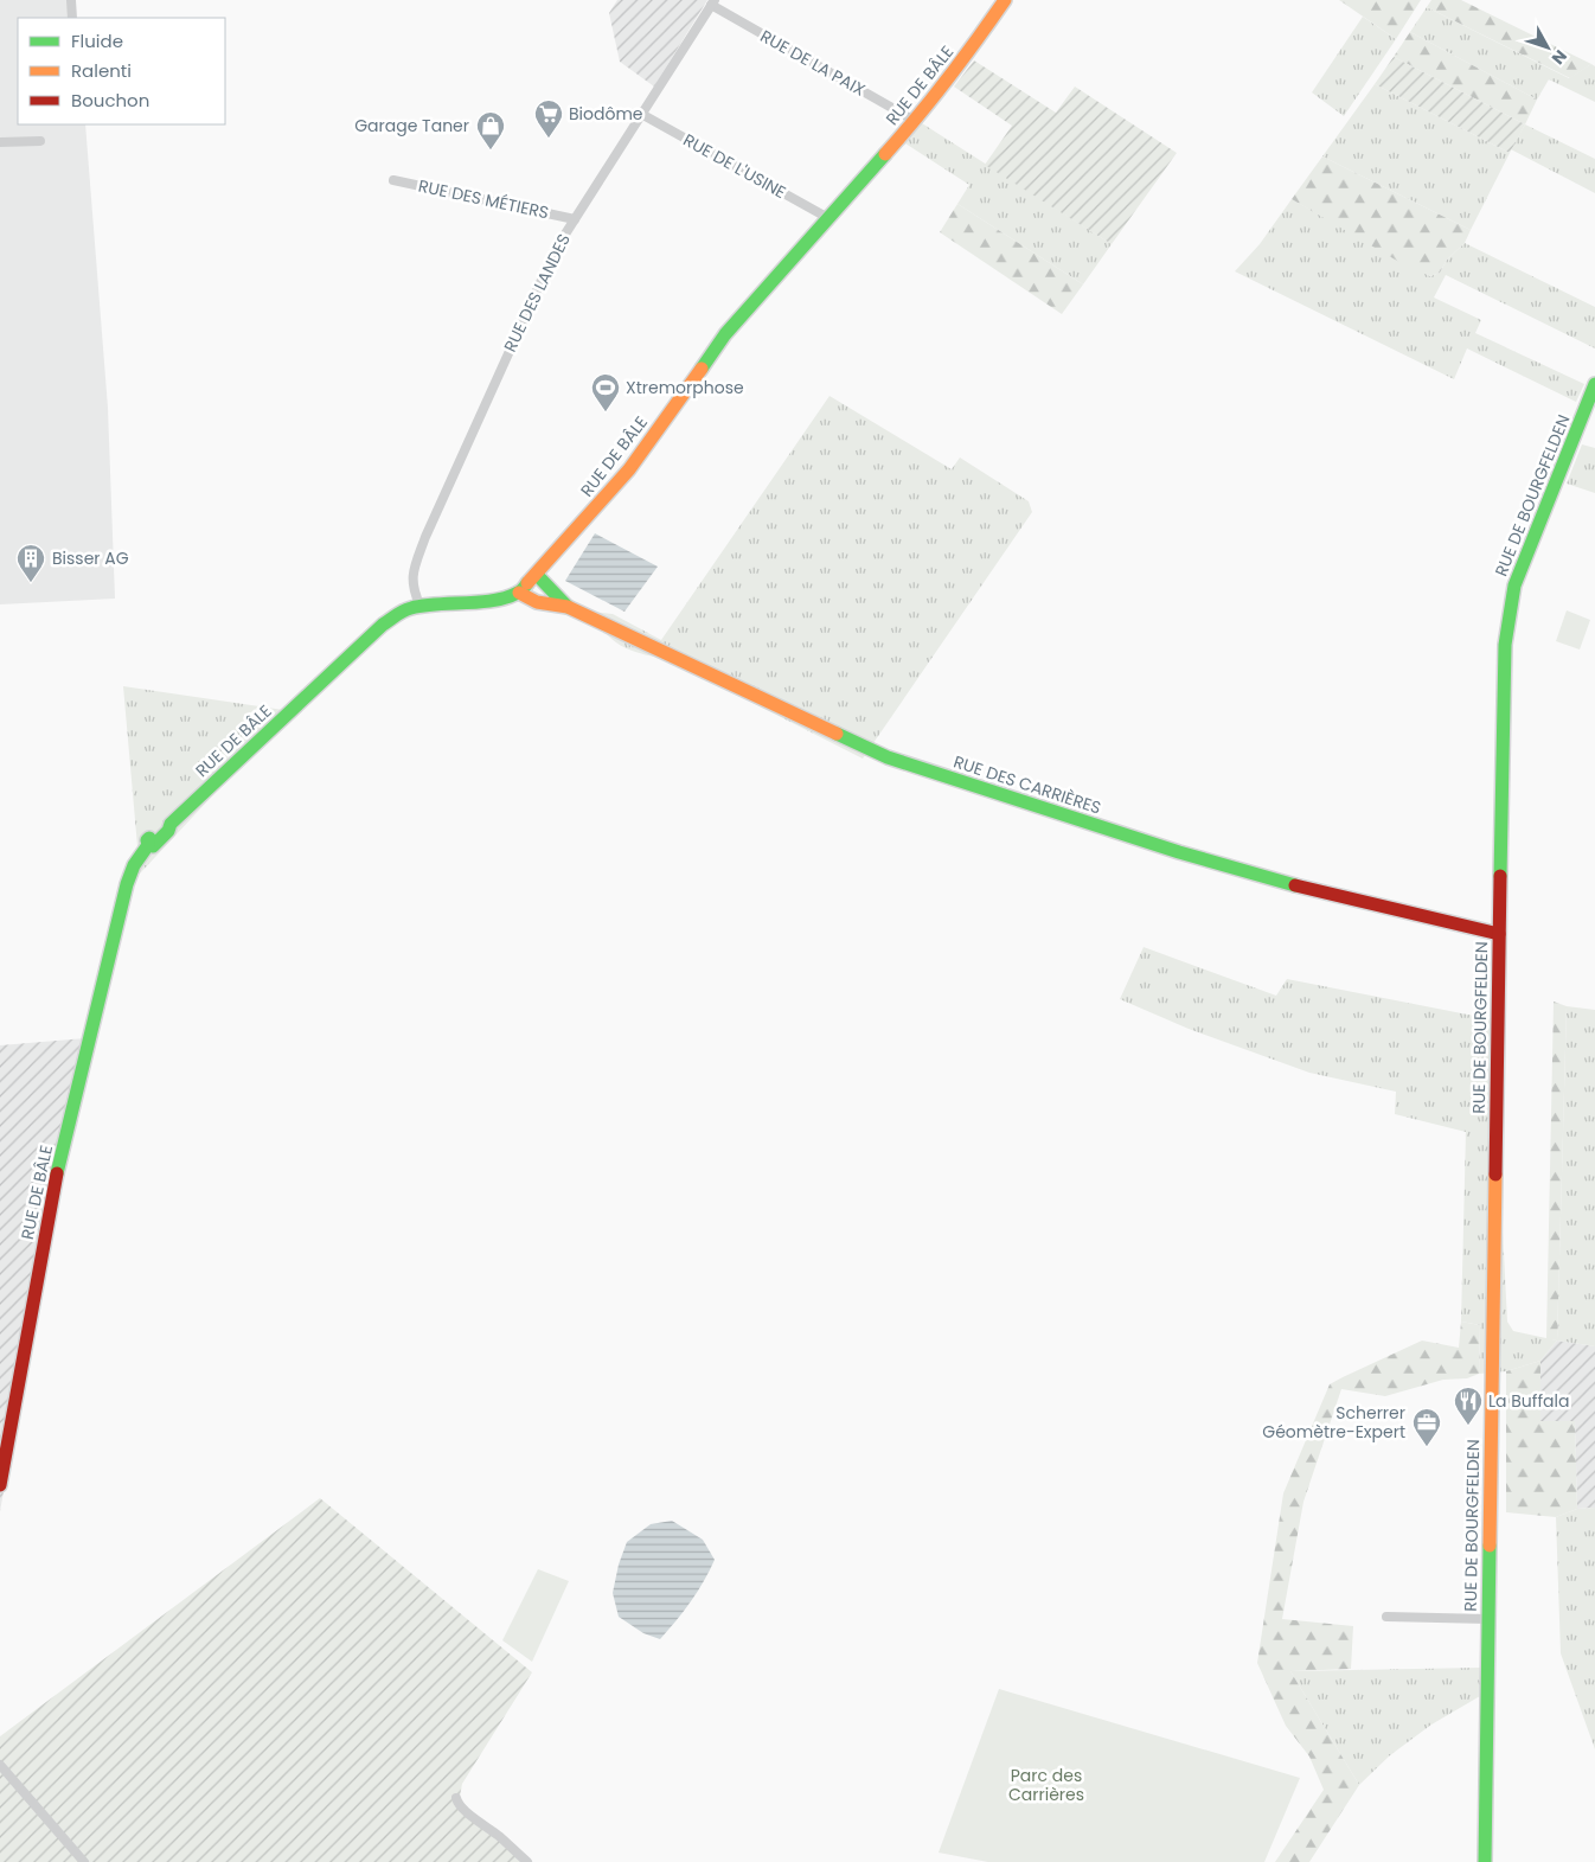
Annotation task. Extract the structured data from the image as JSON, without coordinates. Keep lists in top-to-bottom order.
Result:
{
  "streets": {
    "street": [
      "RUE DE LA PAIX",
      "RUE DE BÂLE",
      "RUE DE L'USINE",
      "RUE DES MÉTIERS",
      "RUE DES LANDES",
      "RUE DE BOURGFELDEN",
      "RUE DES CARRIÈRES"
    ]
  },
  "crossings": [
    ["RUE DE LA PAIX", "RUE DE BÂLE"],
    ["RUE DE LA PAIX", "RUE DES LANDES"],
    ["RUE DE BÂLE", "RUE DE L'USINE"],
    ["RUE DE BÂLE", "RUE DES LANDES"],
    ["RUE DE BÂLE", "RUE DES CARRIÈRES"],
    ["RUE DE L'USINE", "RUE DES LANDES"],
    ["RUE DES MÉTIERS", "RUE DES LANDES"],
    ["RUE DE BOURGFELDEN", "RUE DES CARRIÈRES"]
  ],
  "parks": ["Parc des Carrières"],
  "places": {
    "supermarket": ["Biodôme"],
    "shop": ["Garage Taner"],
    "sports": ["Xtremorphose"],
    "building": ["Bisser AG"],
    "restaurant": ["La Buffala"],
    "office": ["Scherrer Géomètre-Expert"]
  },
  "legend": ["Fluide", "Ralenti", "Bouchon"],
  "north": "bottom right"
}
